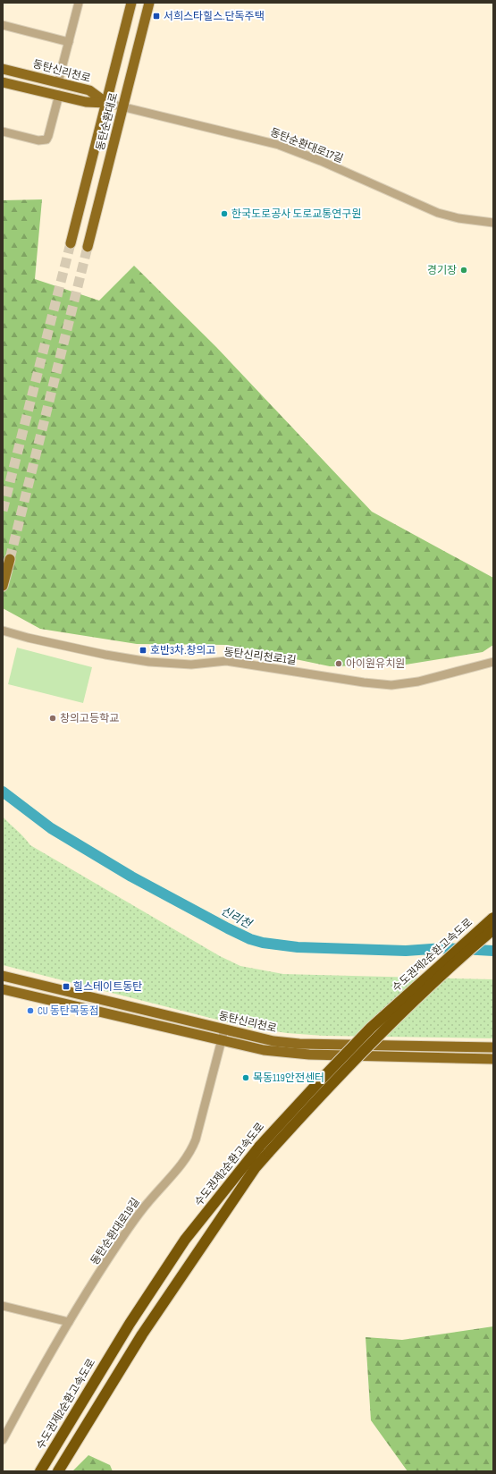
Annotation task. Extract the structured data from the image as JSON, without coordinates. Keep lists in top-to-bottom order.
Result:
{
  "streets": {
    "highway": ["수도권제2순환고속도로"],
    "main road": ["동탄신리천로", "동탄순환대로"],
    "street": ["동탄순환대로17길", "동탄신리천로1길", "동탄순환대로19길"]
  },
  "crossings": [
    ["동탄신리천로", "동탄순환대로"],
    ["동탄신리천로", "동탄순환대로17길"],
    ["동탄신리천로", "동탄순환대로19길"],
    ["동탄순환대로", "동탄순환대로17길"]
  ],
  "water": ["신리천"],
  "places": {
    "transit": ["서희스타힐스.단독주택", "호반3차.창의고", "힐스테이트동탄"],
    "other": [
      "한국도로공사 도로교통연구원",
      "경기장",
      "아이원유치원",
      "창의고등학교",
      "CU 동탄목동점",
      "목동119안전센터"
    ]
  }
}
